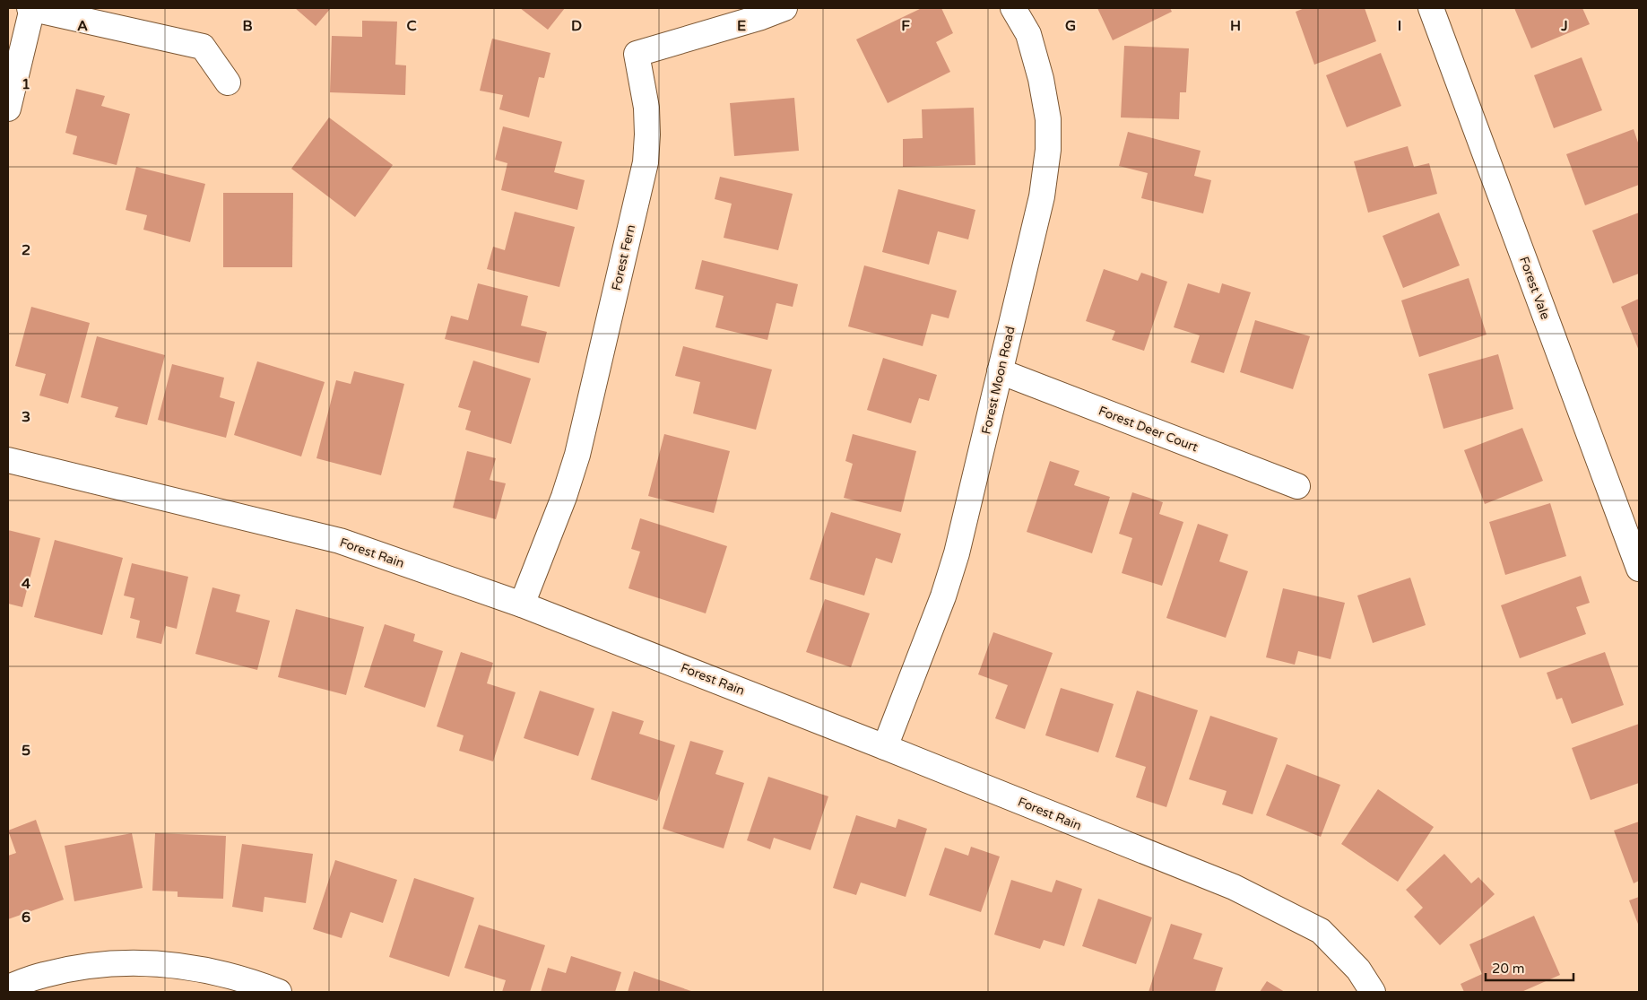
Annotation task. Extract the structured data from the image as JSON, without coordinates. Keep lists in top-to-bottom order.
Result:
{
  "streets": {
    "street": [
      "Forest Fern",
      "Forest Vale",
      "Forest Moon Road",
      "Forest Deer Court",
      "Forest Rain"
    ]
  },
  "crossings": [
    ["Forest Fern", "Forest Rain"],
    ["Forest Moon Road", "Forest Deer Court"],
    ["Forest Moon Road", "Forest Rain"]
  ],
  "scale_bar": "20 m",
  "grid": {
    "columns": [
      "A",
      "B",
      "C",
      "D",
      "E",
      "F",
      "G",
      "H",
      "I",
      "J"
    ],
    "rows": [
      "1",
      "2",
      "3",
      "4",
      "5",
      "6"
    ]
  }
}
